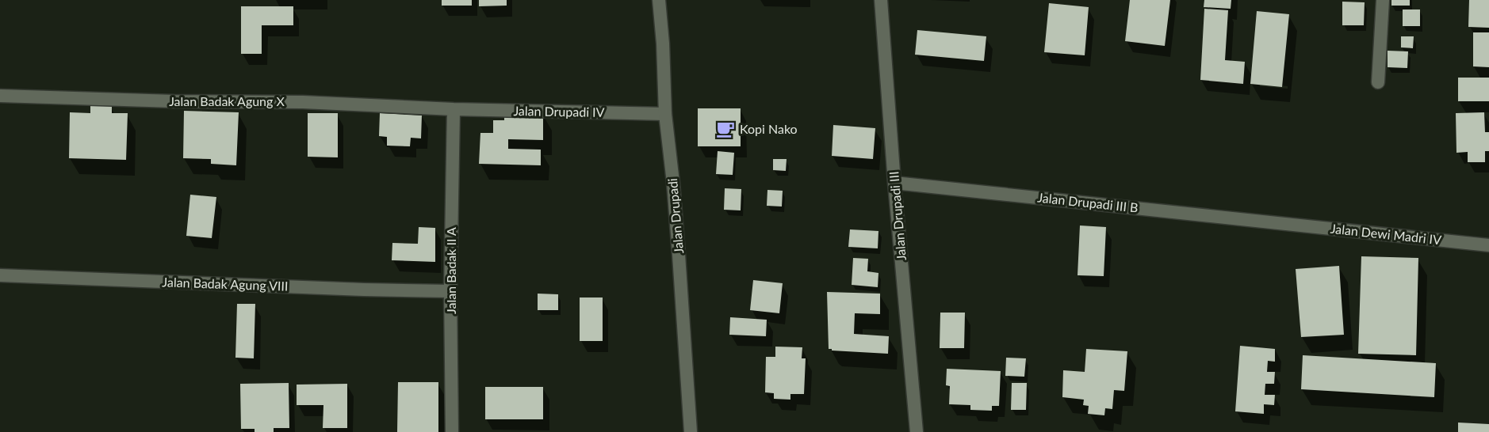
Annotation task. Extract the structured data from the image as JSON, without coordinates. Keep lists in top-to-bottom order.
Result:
{
  "streets": {
    "street": [
      "Jalan Badak Agung X",
      "Jalan Drupadi IV",
      "Jalan Drupadi III B",
      "Jalan Drupadi",
      "Jalan Drupadi III",
      "Jalan Dewi Madri IV",
      "Jalan Badak II A",
      "Jalan Badak Agung VIII"
    ]
  },
  "crossings": [
    ["Jalan Badak Agung X", "Jalan Drupadi IV"],
    ["Jalan Badak Agung X", "Jalan Badak II A"],
    ["Jalan Drupadi IV", "Jalan Drupadi"],
    ["Jalan Drupadi IV", "Jalan Badak II A"],
    ["Jalan Drupadi III B", "Jalan Drupadi III"],
    ["Jalan Drupadi III B", "Jalan Dewi Madri IV"],
    ["Jalan Badak II A", "Jalan Badak Agung VIII"]
  ],
  "places": {
    "cafe": ["Kopi Nako"]
  }
}
